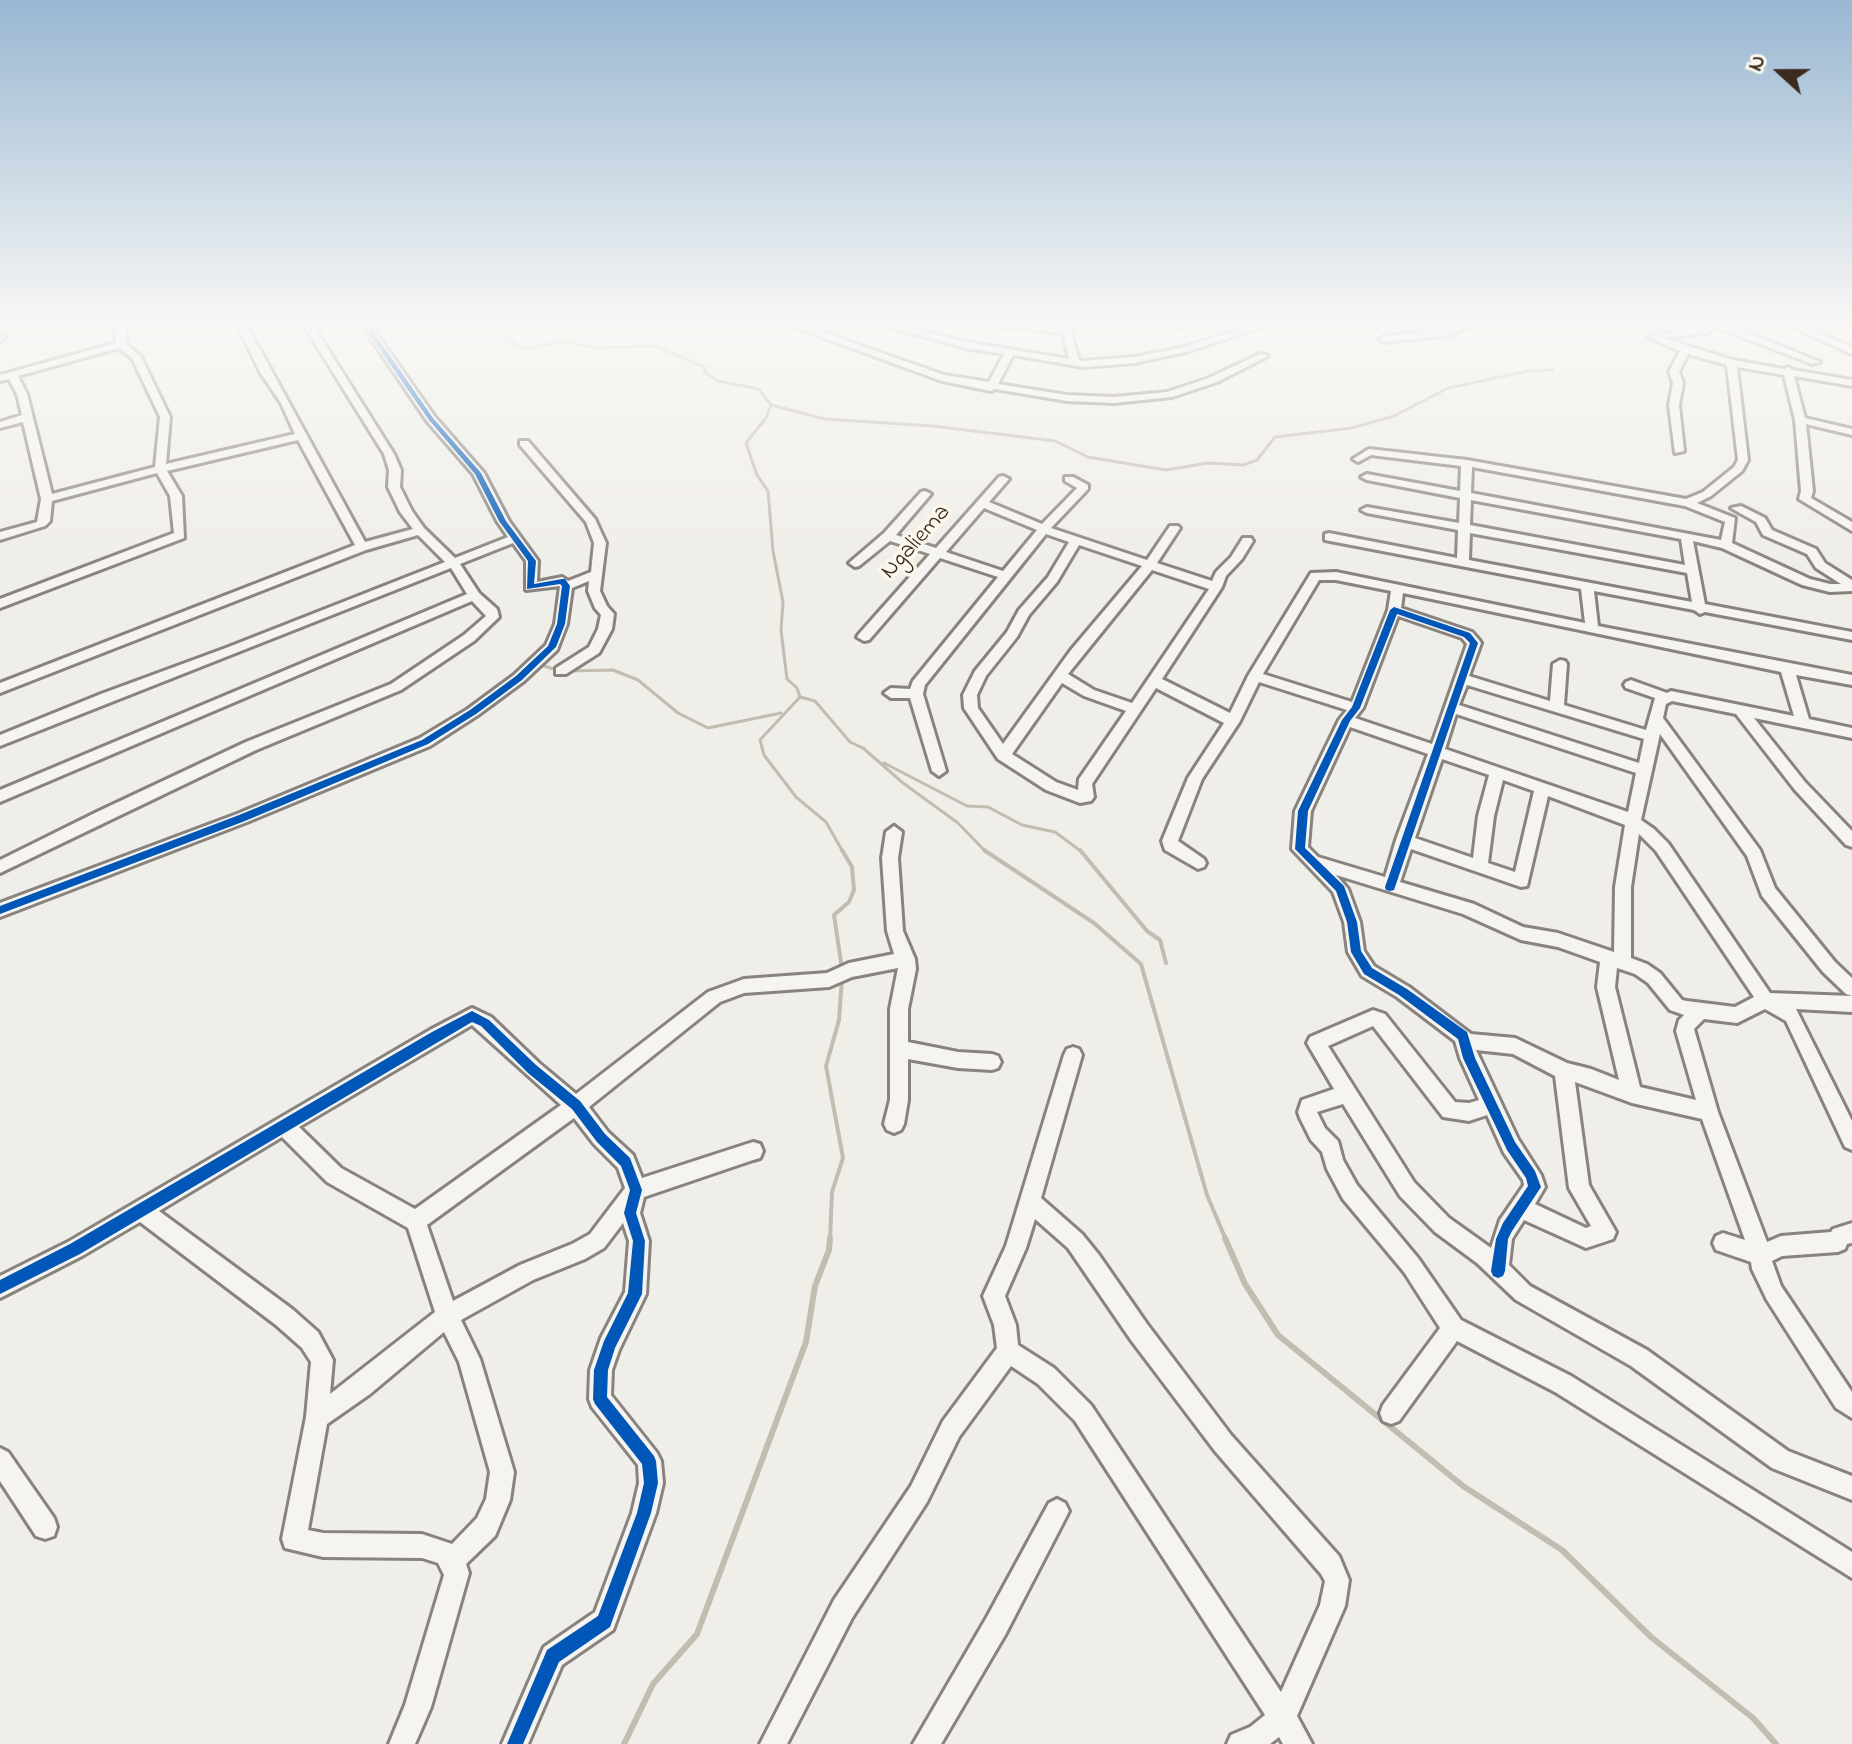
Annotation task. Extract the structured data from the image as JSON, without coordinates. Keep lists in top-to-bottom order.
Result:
{
  "streets": {
    "street": ["Ngaliema"]
  },
  "north": "left"
}
